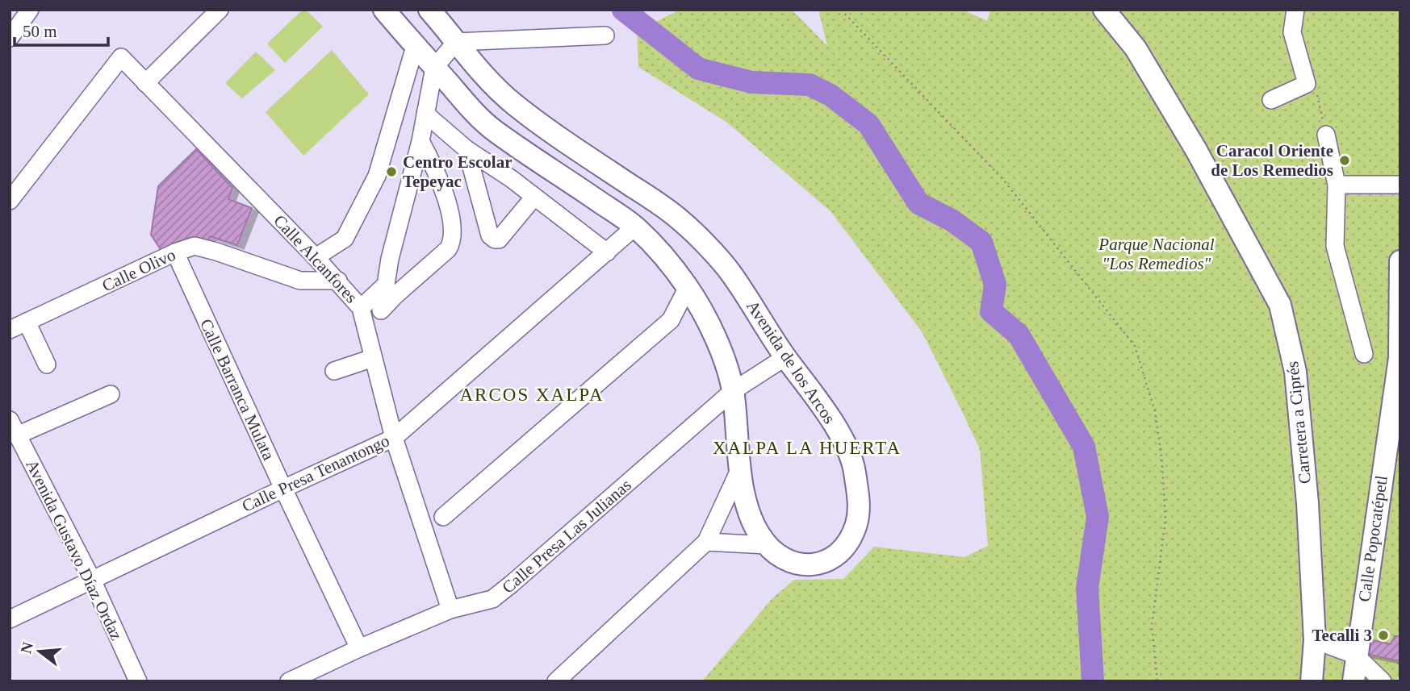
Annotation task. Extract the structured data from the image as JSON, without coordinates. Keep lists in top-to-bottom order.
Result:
{
  "streets": {
    "main road": ["Avenida de los Arcos", "Carretera a Ciprés", "Calle Popocatépetl"],
    "street": [
      "Calle Alcanfores",
      "Calle Olivo",
      "Calle Barranca Mulata",
      "Calle Presa Tenantongo",
      "Calle Presa Las Julianas",
      "Avenida Gustavo Díaz Ordaz"
    ]
  },
  "crossings": [
    ["Calle Alcanfores", "Calle Olivo"],
    ["Calle Alcanfores", "Calle Presa Tenantongo"],
    ["Calle Alcanfores", "Calle Presa Las Julianas"],
    ["Calle Olivo", "Calle Barranca Mulata"],
    ["Avenida de los Arcos", "Calle Presa Tenantongo"],
    ["Avenida de los Arcos", "Calle Presa Las Julianas"],
    ["Calle Barranca Mulata", "Calle Presa Tenantongo"],
    ["Calle Barranca Mulata", "Calle Presa Las Julianas"],
    ["Calle Presa Tenantongo", "Avenida Gustavo Díaz Ordaz"]
  ],
  "districts": ["ARCOS XALPA", "XALPA LA HUERTA"],
  "parks": ["Parque Nacional \"Los Remedios\""],
  "places": ["Caracol Oriente de Los Remedios", "Centro Escolar Tepeyac", "Tecalli 3"],
  "scale_bar": "50 m",
  "north": "left"
}
